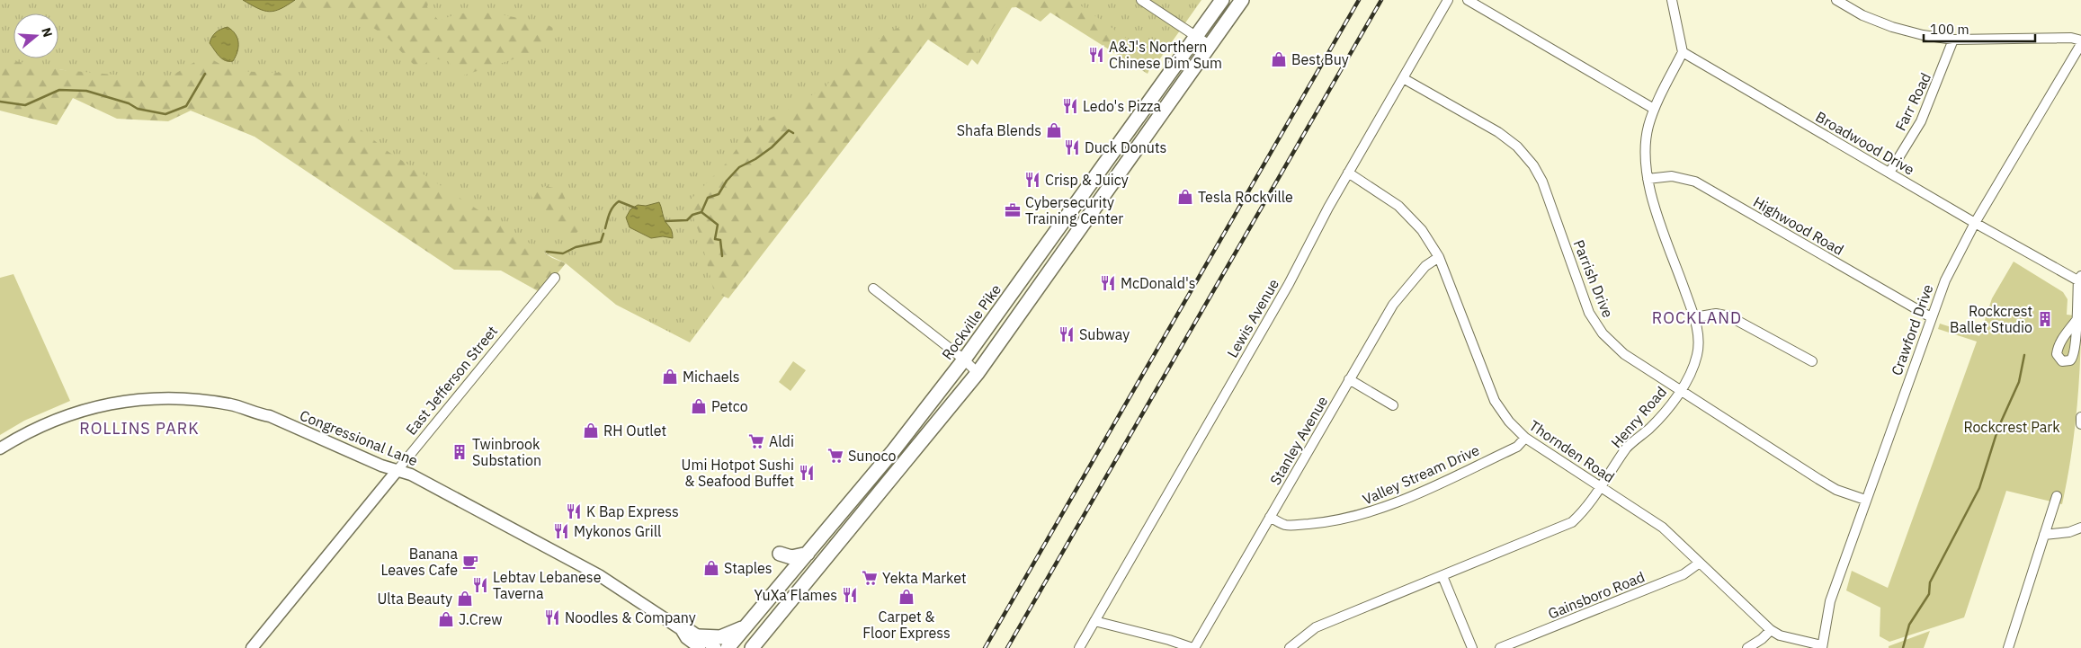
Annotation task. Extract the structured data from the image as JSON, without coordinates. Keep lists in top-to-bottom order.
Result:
{
  "streets": {
    "main road": ["Rockville Pike"],
    "street": [
      "Farr Road",
      "Broadwood Drive",
      "Highwood Road",
      "Parrish Drive",
      "Lewis Avenue",
      "Crawford Drive",
      "East Jefferson Street",
      "Henry Road",
      "Congressional Lane",
      "Stanley Avenue",
      "Thornden Road",
      "Valley Stream Drive",
      "Gainsboro Road"
    ]
  },
  "crossings": [
    ["Farr Road", "Broadwood Drive"],
    ["Broadwood Drive", "Crawford Drive"],
    ["Broadwood Drive", "Henry Road"],
    ["Highwood Road", "Crawford Drive"],
    ["Highwood Road", "Henry Road"],
    ["Parrish Drive", "Lewis Avenue"],
    ["Parrish Drive", "Crawford Drive"],
    ["Parrish Drive", "Henry Road"],
    ["Lewis Avenue", "Thornden Road"],
    ["Crawford Drive", "Thornden Road"],
    ["East Jefferson Street", "Congressional Lane"],
    ["Henry Road", "Thornden Road"],
    ["Stanley Avenue", "Thornden Road"],
    ["Stanley Avenue", "Valley Stream Drive"],
    ["Thornden Road", "Valley Stream Drive"],
    ["Thornden Road", "Gainsboro Road"]
  ],
  "districts": ["ROCKLAND", "ROLLINS PARK"],
  "parks": ["Rockcrest Park"],
  "places": {
    "restaurant": [
      "A&J's Northern Chinese Dim Sum",
      "Ledo's Pizza",
      "Duck Donuts",
      "Crisp & Juicy",
      "McDonald's",
      "Subway",
      "Umi Hotpot Sushi & Seafood Buffet",
      "K Bap Express",
      "Mykonos Grill",
      "Lebtav Lebanese Taverna",
      "YuXa Flames",
      "Noodles & Company"
    ],
    "shop": [
      "Best Buy",
      "Shafa Blends",
      "Tesla Rockville",
      "Michaels",
      "Petco",
      "RH Outlet",
      "Staples",
      "Carpet & Floor Express",
      "Ulta Beauty",
      "J.Crew"
    ],
    "office": ["Cybersecurity Training Center"],
    "building": ["Rockcrest Ballet Studio", "Twinbrook Substation"],
    "supermarket": ["Aldi", "Sunoco", "Yekta Market"],
    "cafe": ["Banana Leaves Cafe"]
  },
  "scale_bar": "100 m",
  "north": "right"
}
